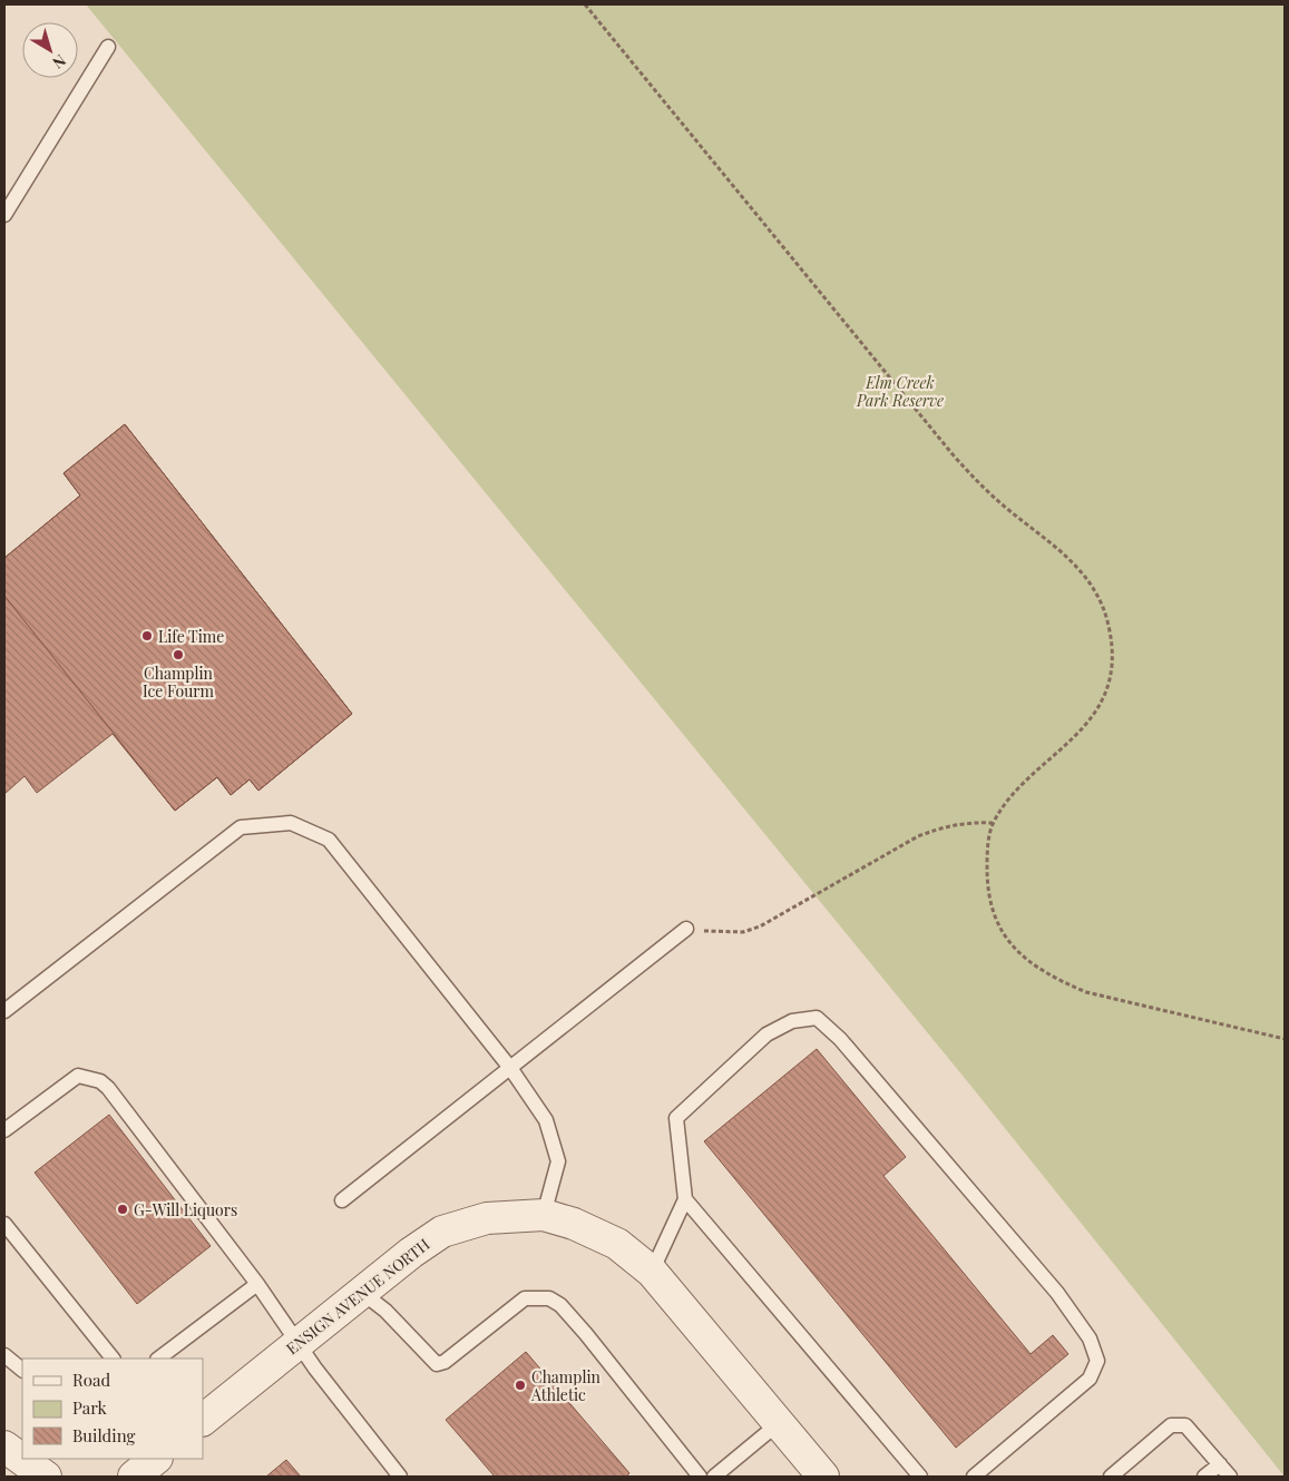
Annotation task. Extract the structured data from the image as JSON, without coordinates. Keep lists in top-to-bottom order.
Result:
{
  "streets": {
    "street": ["ENSIGN AVENUE NORTH"]
  },
  "parks": ["Elm Creek Park Reserve"],
  "places": [
    "Life Time",
    "Champlin Ice Fourm",
    "G-Will Liquors",
    "Champlin Athletic"
  ],
  "legend": ["Road", "Park", "Building"],
  "north": "bottom right"
}
